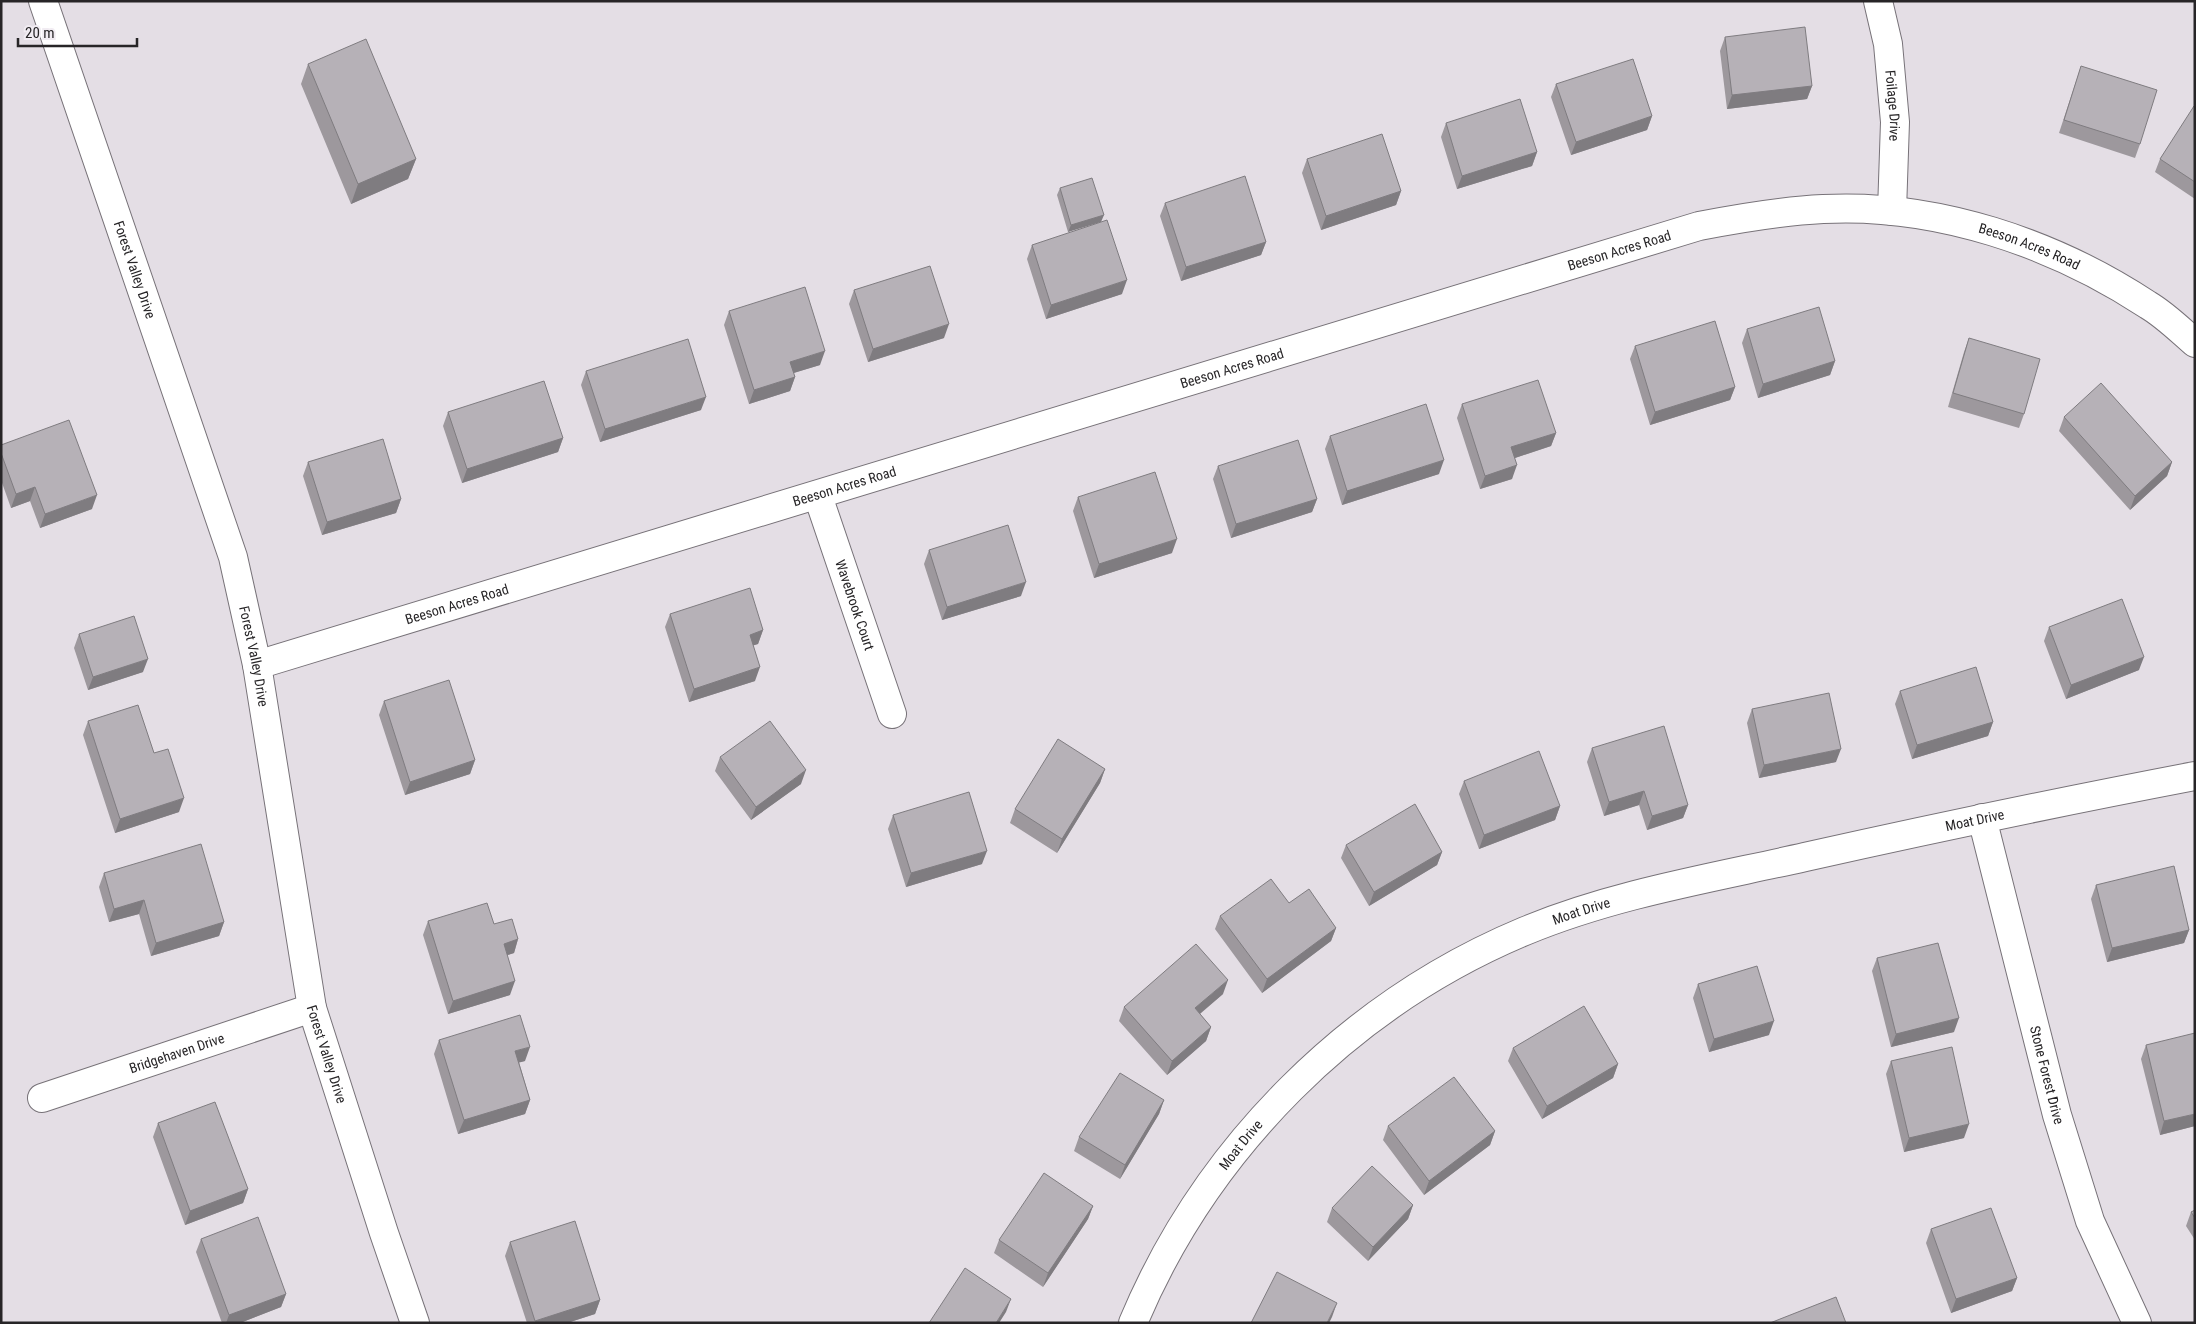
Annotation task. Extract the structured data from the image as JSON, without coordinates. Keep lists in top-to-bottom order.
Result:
{
  "streets": {
    "street": [
      "Foilage Drive",
      "Beeson Acres Road",
      "Forest Valley Drive",
      "Wavebrook Court",
      "Moat Drive",
      "Bridgehaven Drive",
      "Stone Forest Drive"
    ]
  },
  "crossings": [
    ["Foilage Drive", "Beeson Acres Road"],
    ["Beeson Acres Road", "Forest Valley Drive"],
    ["Beeson Acres Road", "Wavebrook Court"],
    ["Forest Valley Drive", "Bridgehaven Drive"],
    ["Moat Drive", "Stone Forest Drive"]
  ],
  "scale_bar": "20 m"
}
